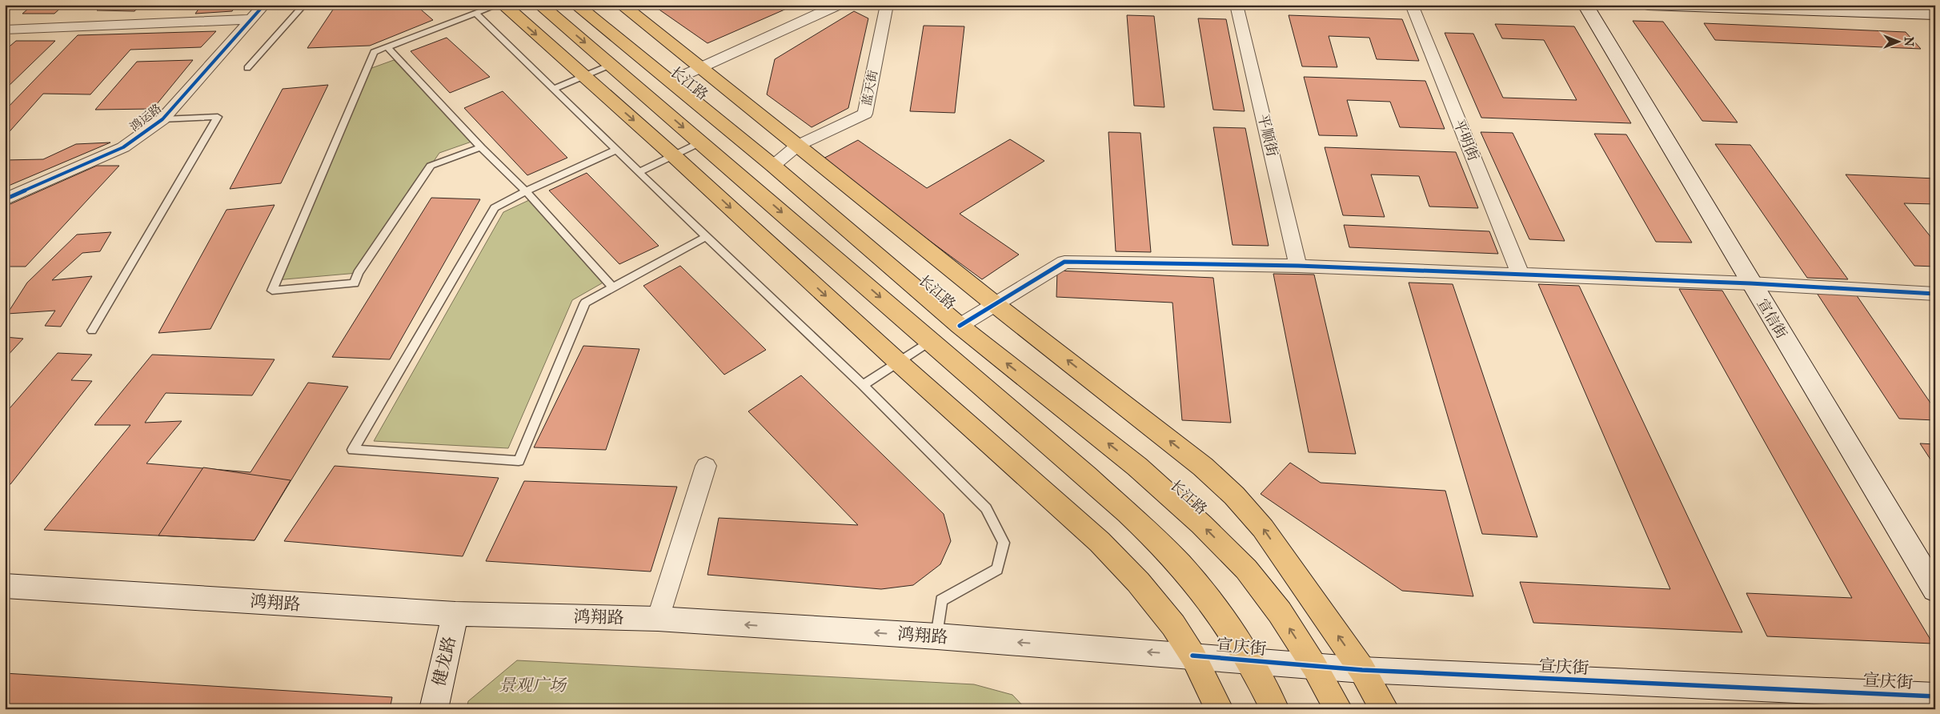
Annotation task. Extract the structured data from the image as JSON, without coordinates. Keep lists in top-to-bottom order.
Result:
{
  "streets": {
    "main road": ["长江路"],
    "street": [
      "蓝天街",
      "鸿运路",
      "平顺街",
      "平明街",
      "宣信街",
      "鸿翔路",
      "宣庆街",
      "健龙路"
    ]
  },
  "crossings": [
    ["长江路", "蓝天街"],
    ["长江路", "宣庆街"],
    ["鸿翔路", "宣庆街"],
    ["鸿翔路", "健龙路"]
  ],
  "one_way": ["鸿翔路"],
  "parks": ["景观广场"],
  "north": "right"
}
